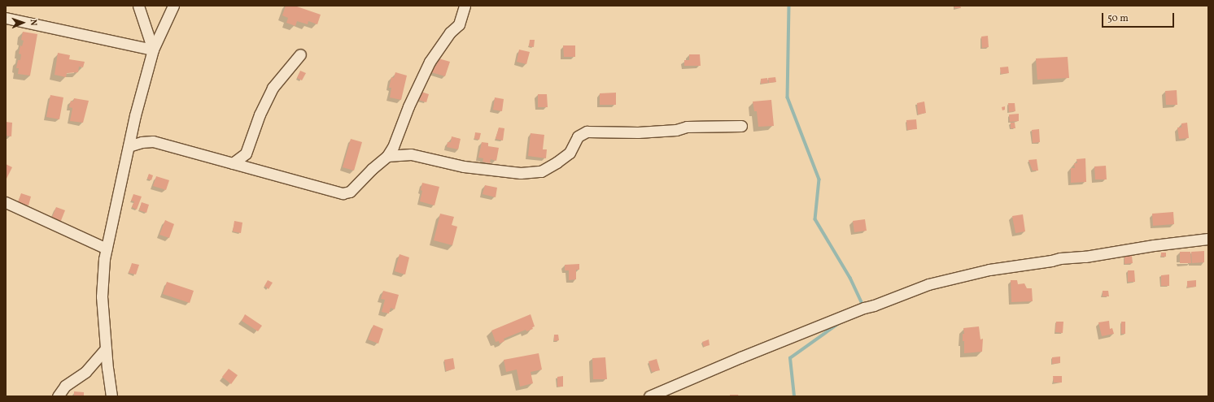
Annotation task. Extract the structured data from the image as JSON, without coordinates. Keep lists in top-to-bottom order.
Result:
{
  "scale_bar": "50 m",
  "north": "right"
}
